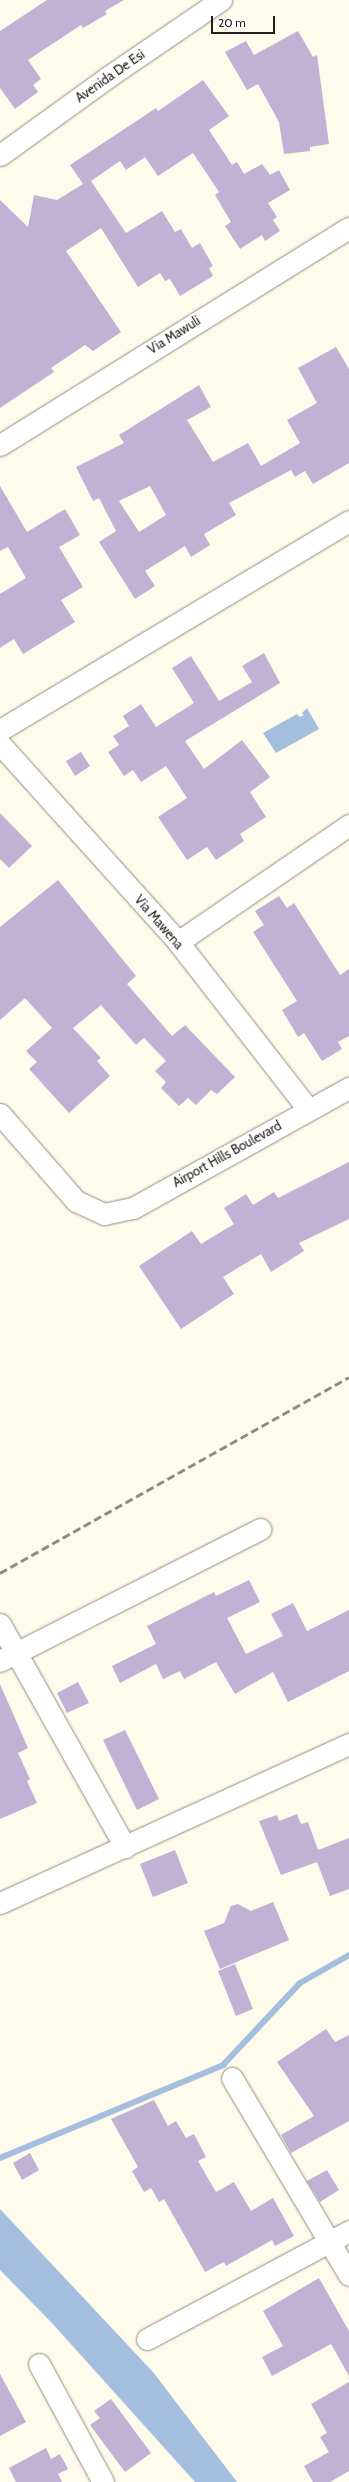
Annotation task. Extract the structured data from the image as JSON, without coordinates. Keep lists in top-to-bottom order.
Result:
{
  "streets": {
    "street": [
      "Avenida De Esi",
      "Via Mawuli",
      "Via Mawena",
      "Airport Hills Boulevard"
    ]
  },
  "crossings": [
    ["Via Mawena", "Airport Hills Boulevard"]
  ],
  "scale_bar": "20 m"
}
